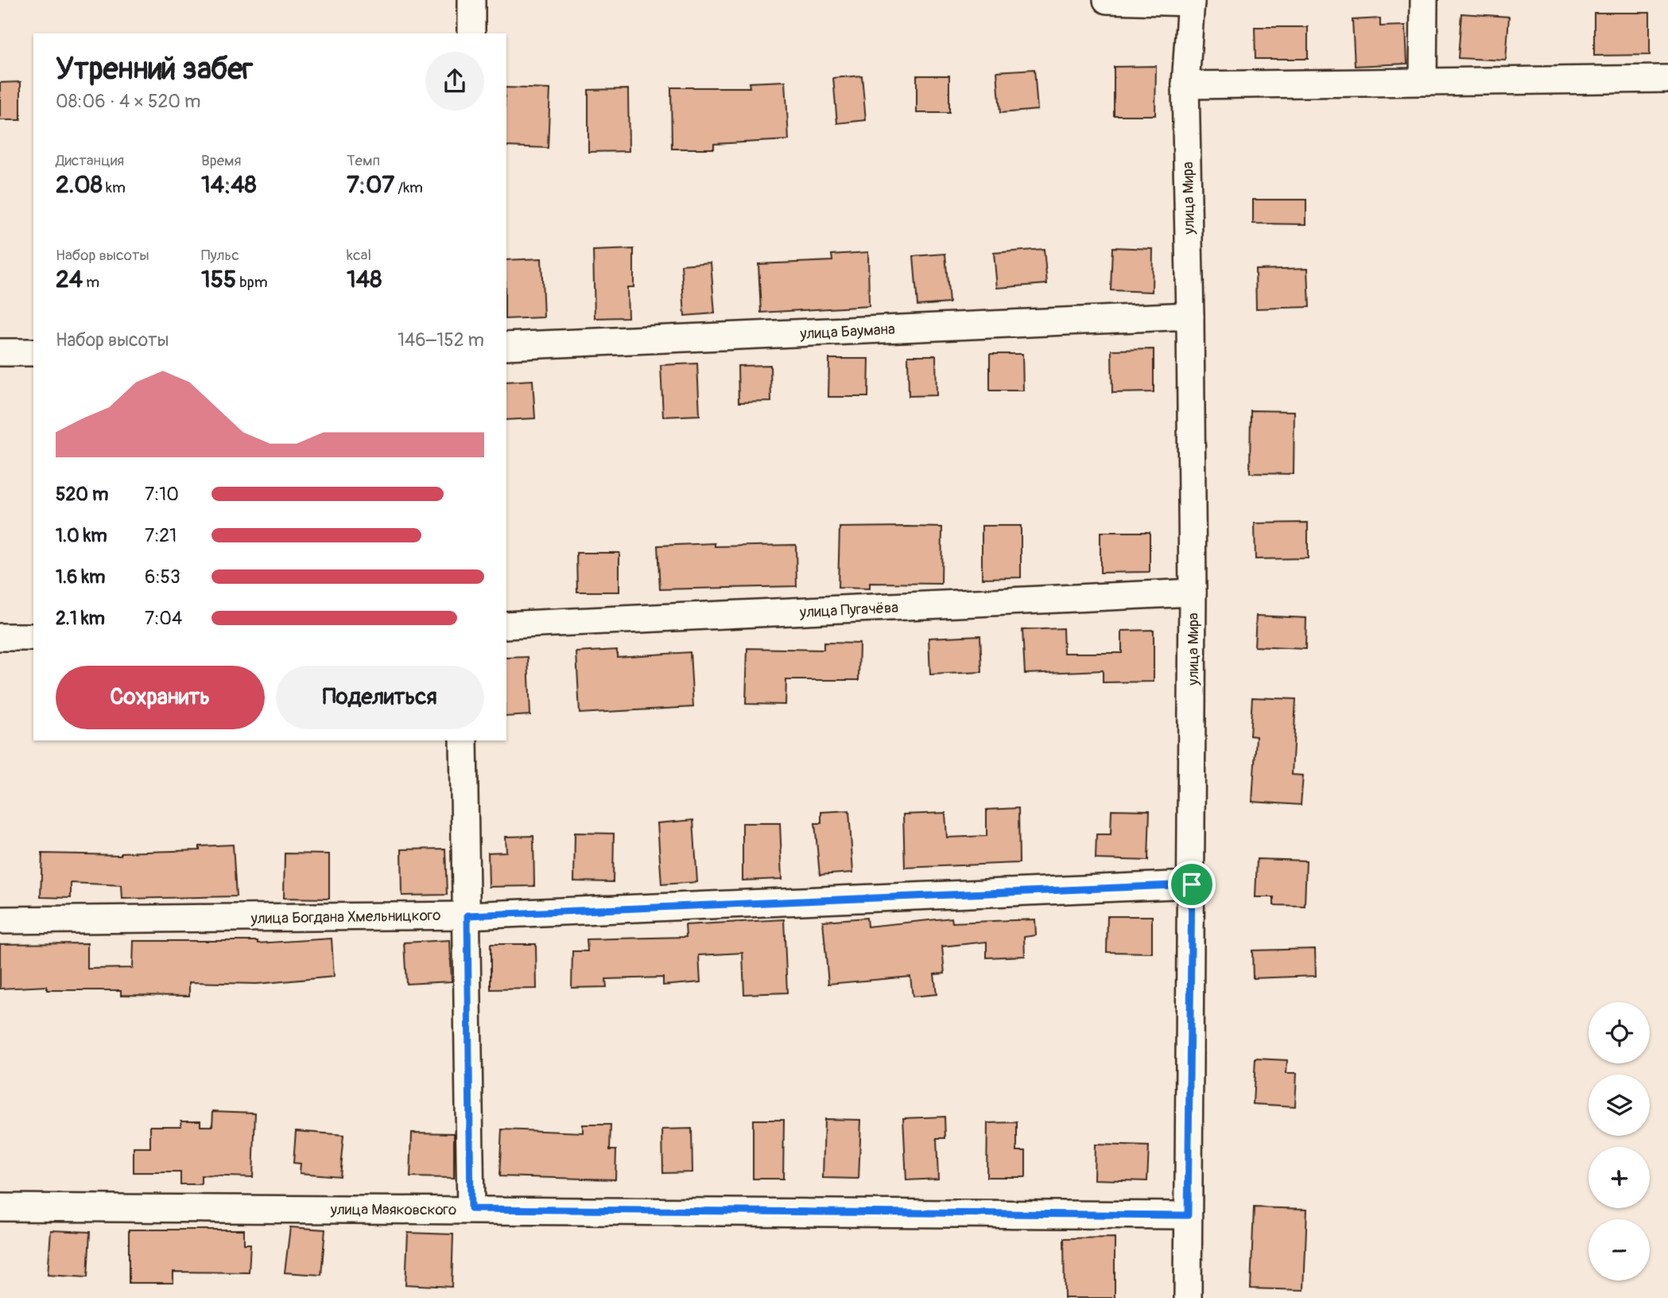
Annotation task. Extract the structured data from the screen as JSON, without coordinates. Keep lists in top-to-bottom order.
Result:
{
  "streets": {
    "street": [
      "улица Мира",
      "улица Баумана",
      "улица Пугачёва",
      "улица Богдана Хмельницкого",
      "улица Маяковского"
    ]
  },
  "crossings": [
    ["улица Мира", "улица Баумана"],
    ["улица Мира", "улица Пугачёва"],
    ["улица Мира", "улица Богдана Хмельницкого"],
    ["улица Мира", "улица Маяковского"]
  ],
  "page": {
    "heading": ["Утренний забег", "08:06 · 4 × 520 m"],
    "stats": [
      ["Дистанция", "2.08 km"],
      ["Время", "14:48"],
      ["Темп", "7:07 /km"],
      ["Набор высоты", "24 m"],
      ["Пульс", "155 bpm"],
      ["kcal", "148"]
    ],
    "chart": ["Набор высоты", "146–152 m"],
    "list": [
      {
        "name": "520 m",
        "note": "7:10"
      },
      {
        "name": "1.0 km",
        "note": "7:21"
      },
      {
        "name": "1.6 km",
        "note": "6:53"
      },
      {
        "name": "2.1 km",
        "note": "7:04"
      }
    ],
    "buttons": ["Сохранить", "Поделиться"],
    "map_buttons": ["+", "−"]
  }
}
